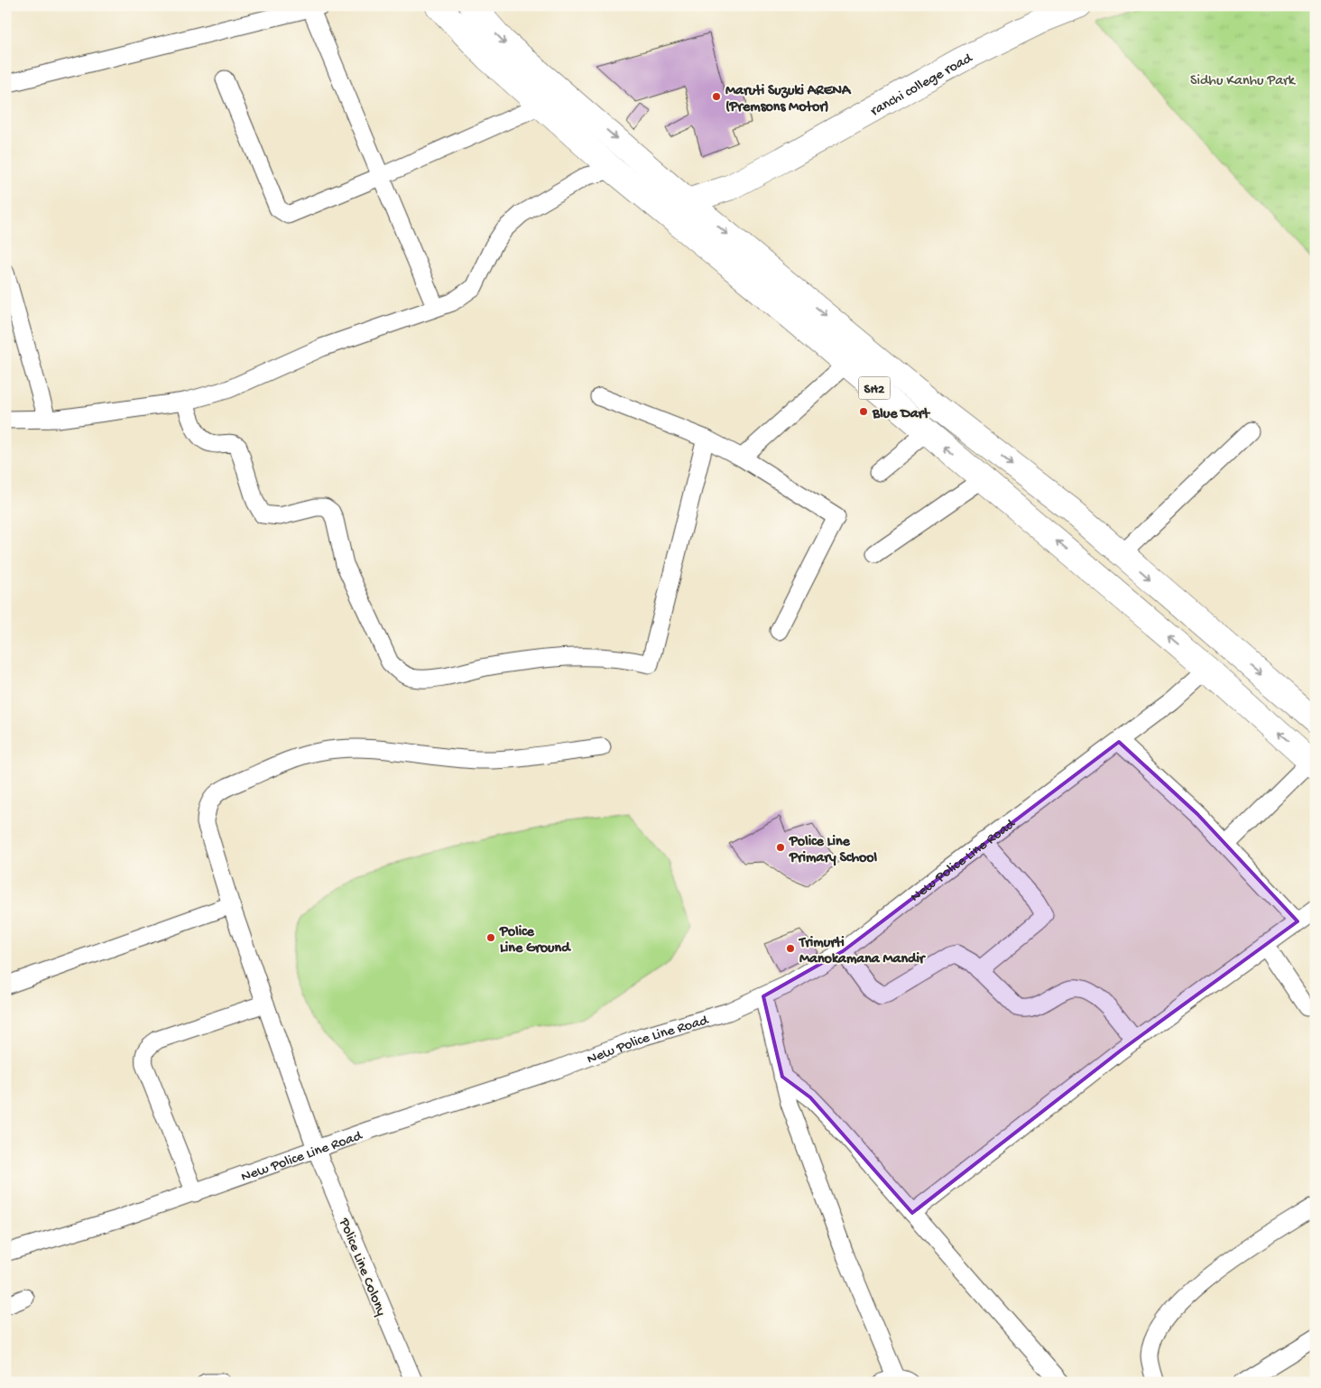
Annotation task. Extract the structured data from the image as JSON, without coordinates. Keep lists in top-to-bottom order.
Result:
{
  "streets": {
    "main road": ["ranchi college road", "SH2"],
    "street": ["New Police Line Road", "Police Line Colony"]
  },
  "crossings": [
    ["ranchi college road", "SH2"],
    ["SH2", "New Police Line Road"],
    ["New Police Line Road", "Police Line Colony"]
  ],
  "parks": ["Sidhu Kanhu Park"],
  "places": [
    "Maruti Suzuki ARENA (Premsons Motor)",
    "Blue Dart",
    "Police Line Primary School",
    "Police Line Ground",
    "Trimurti Manokamana Mandir"
  ]
}
